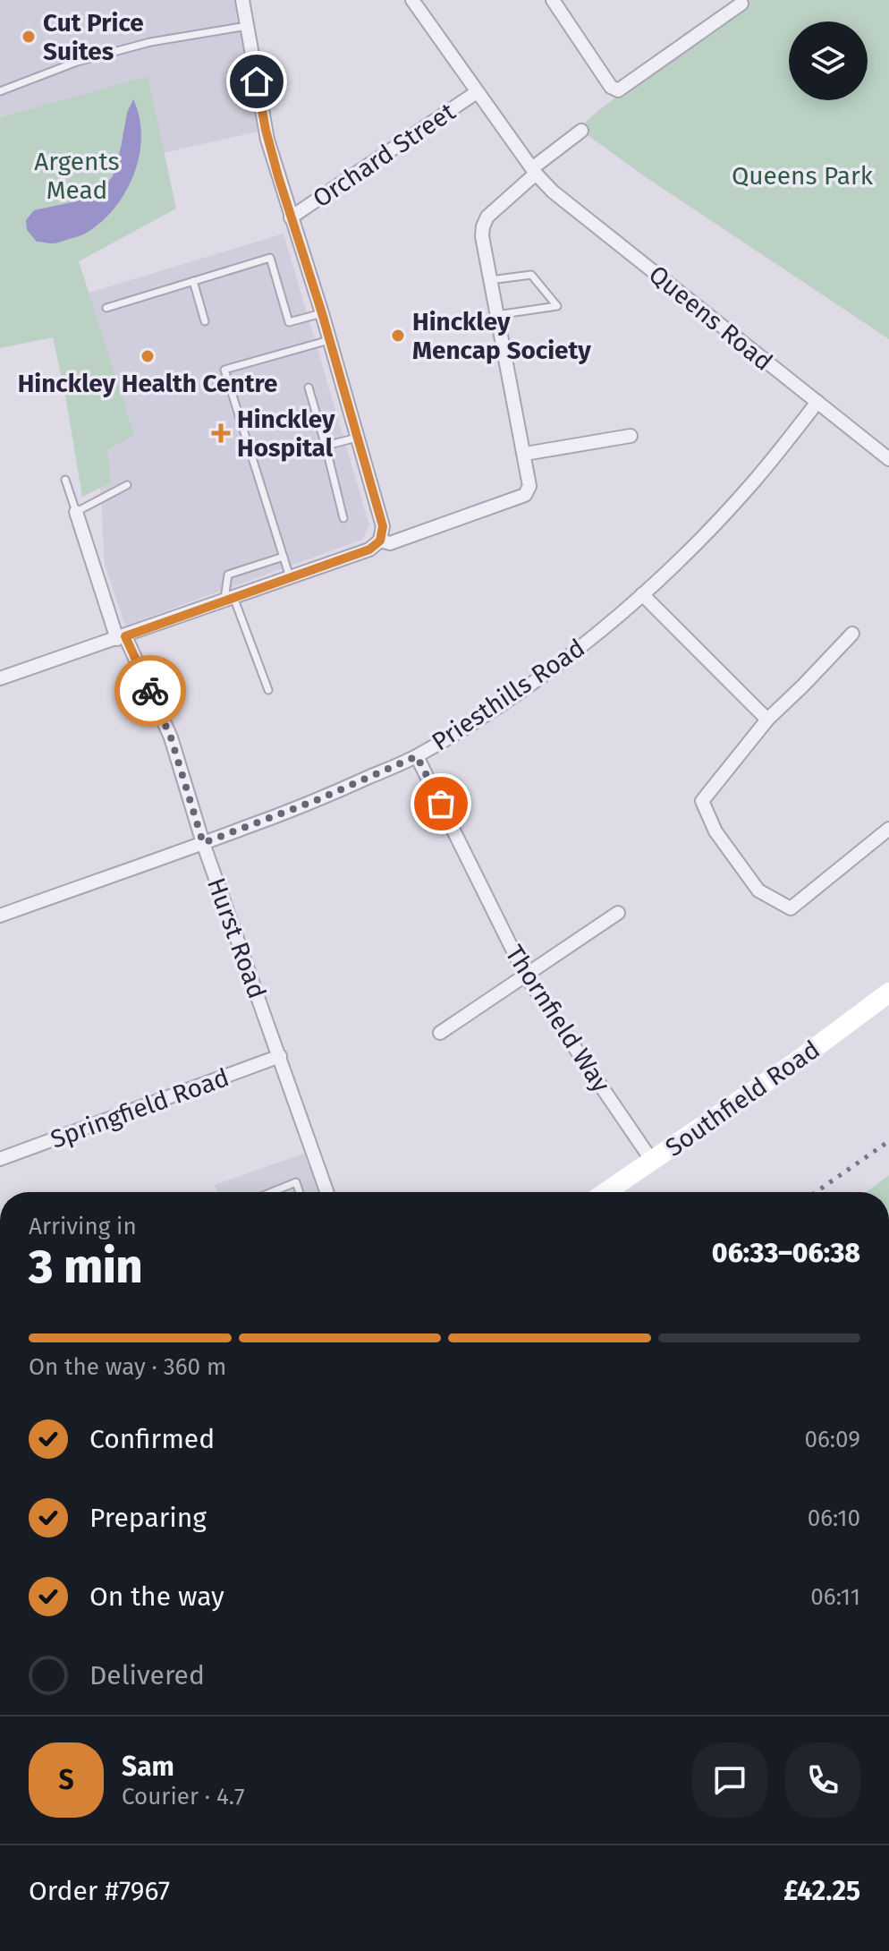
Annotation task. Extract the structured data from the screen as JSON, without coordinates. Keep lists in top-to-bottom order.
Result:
{
  "streets": {
    "main road": ["Southfield Road"],
    "street": [
      "Orchard Street",
      "Queens Road",
      "Priesthills Road",
      "Hurst Road",
      "Thornfield Way",
      "Springfield Road"
    ]
  },
  "crossings": [
    ["Orchard Street", "Queens Road"],
    ["Queens Road", "Priesthills Road"],
    ["Priesthills Road", "Hurst Road"],
    ["Priesthills Road", "Thornfield Way"],
    ["Hurst Road", "Springfield Road"],
    ["Thornfield Way", "Southfield Road"]
  ],
  "parks": ["Argents Mead", "Queens Park"],
  "places": {
    "other": ["Cut Price Suites", "Hinckley Mencap Society", "Hinckley Health Centre"],
    "health": ["Hinckley Hospital"]
  },
  "page": {
    "heading": ["3 min", "Arriving in", "06:33–06:38"],
    "panel": [
      "Sam",
      "Courier · 4.7",
      "Order #7967",
      "£42.25"
    ],
    "bar": "On the way · 360 m",
    "list": [
      ["Confirmed", "06:09"],
      ["Preparing", "06:10"],
      ["On the way", "06:11"],
      "Delivered"
    ],
    "round": "S"
  }
}
